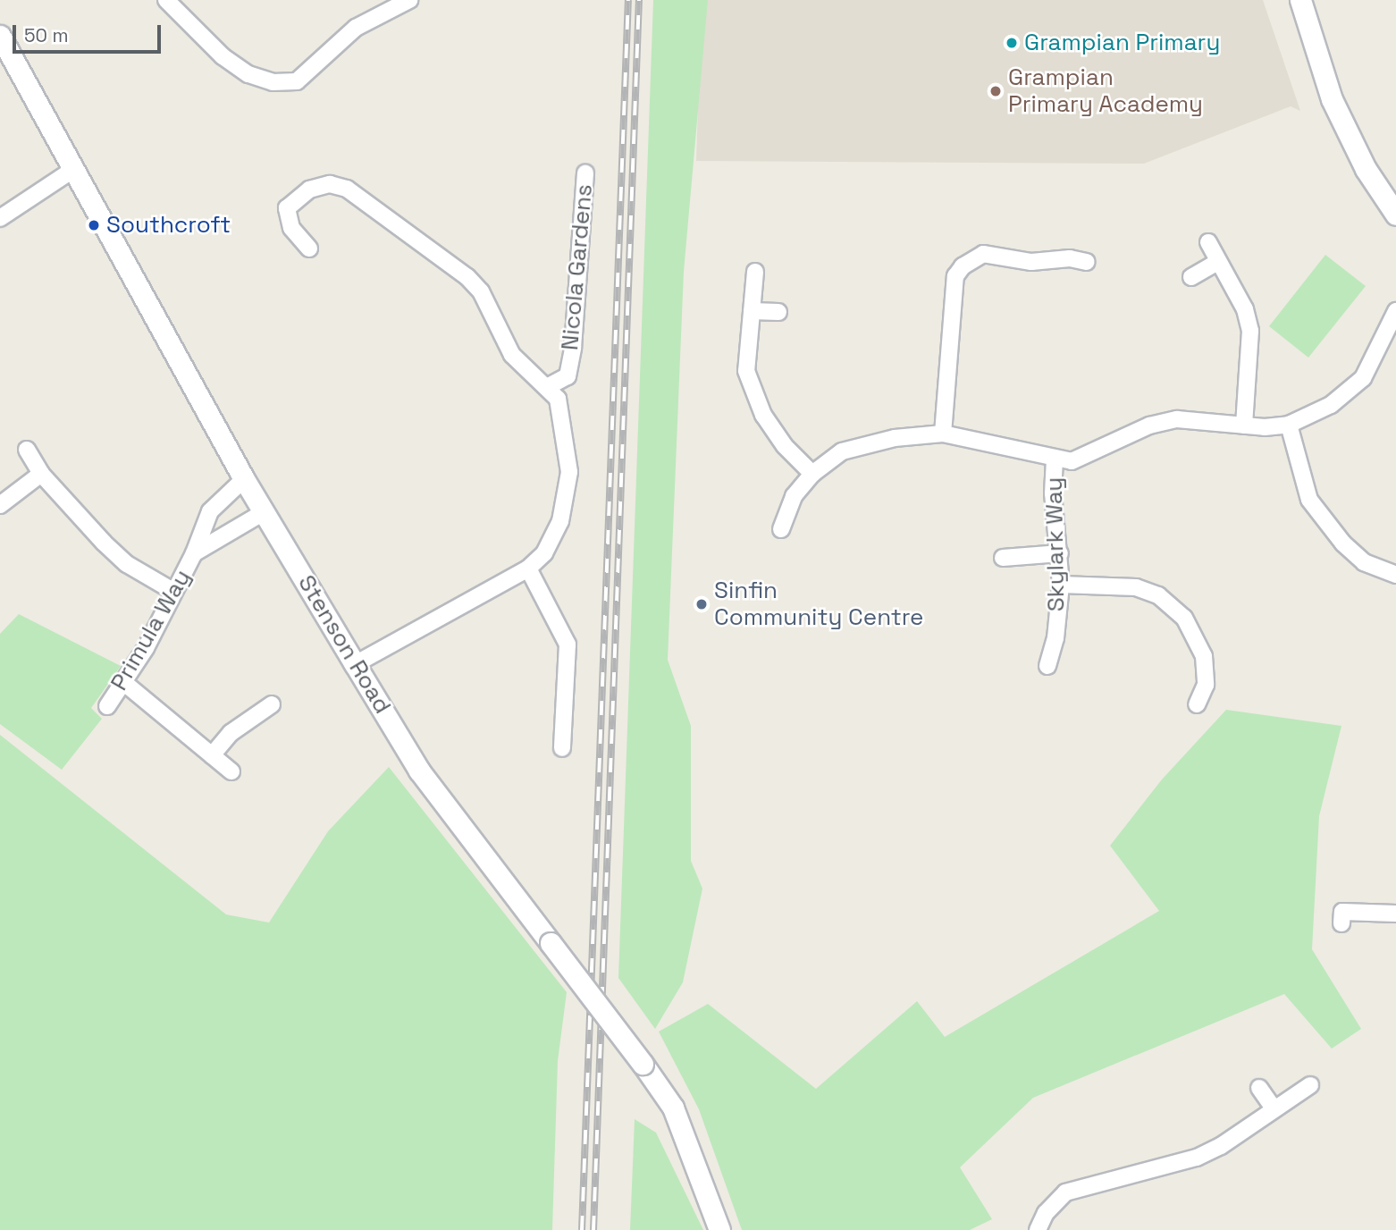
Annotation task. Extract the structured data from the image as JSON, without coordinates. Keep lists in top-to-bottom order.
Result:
{
  "streets": {
    "street": [
      "Nicola Gardens",
      "Skylark Way",
      "Primula Way",
      "Stenson Road"
    ]
  },
  "crossings": [
    ["Nicola Gardens", "Stenson Road"],
    ["Primula Way", "Stenson Road"]
  ],
  "places": [
    "Grampian Primary",
    "Grampian Primary Academy",
    "Southcroft",
    "Sinfin Community Centre"
  ],
  "scale_bar": "50 m"
}
